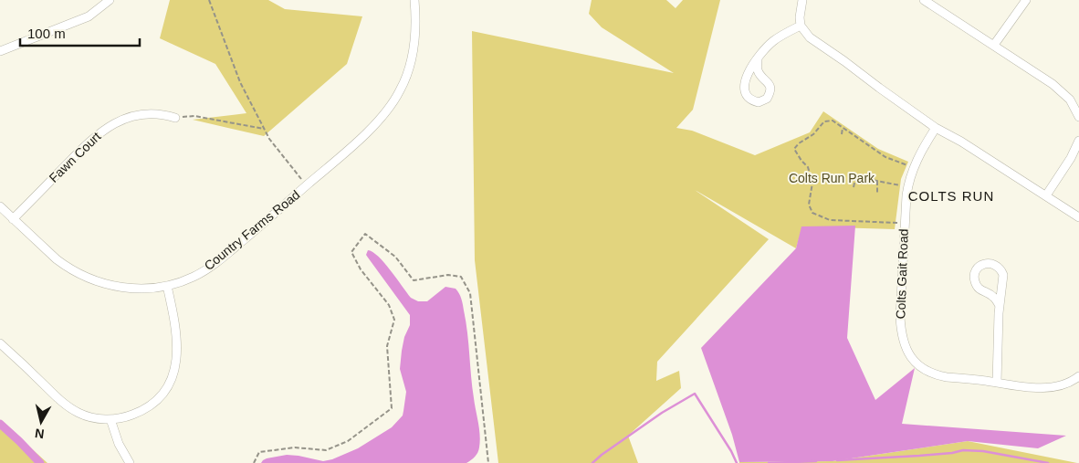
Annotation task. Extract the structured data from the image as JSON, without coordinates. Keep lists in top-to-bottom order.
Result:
{
  "streets": {
    "street": ["Fawn Court", "Country Farms Road", "Colts Gait Road"]
  },
  "crossings": [
    ["Fawn Court", "Country Farms Road"]
  ],
  "districts": ["COLTS RUN"],
  "parks": ["Colts Run Park"],
  "scale_bar": "100 m",
  "north": "bottom"
}
